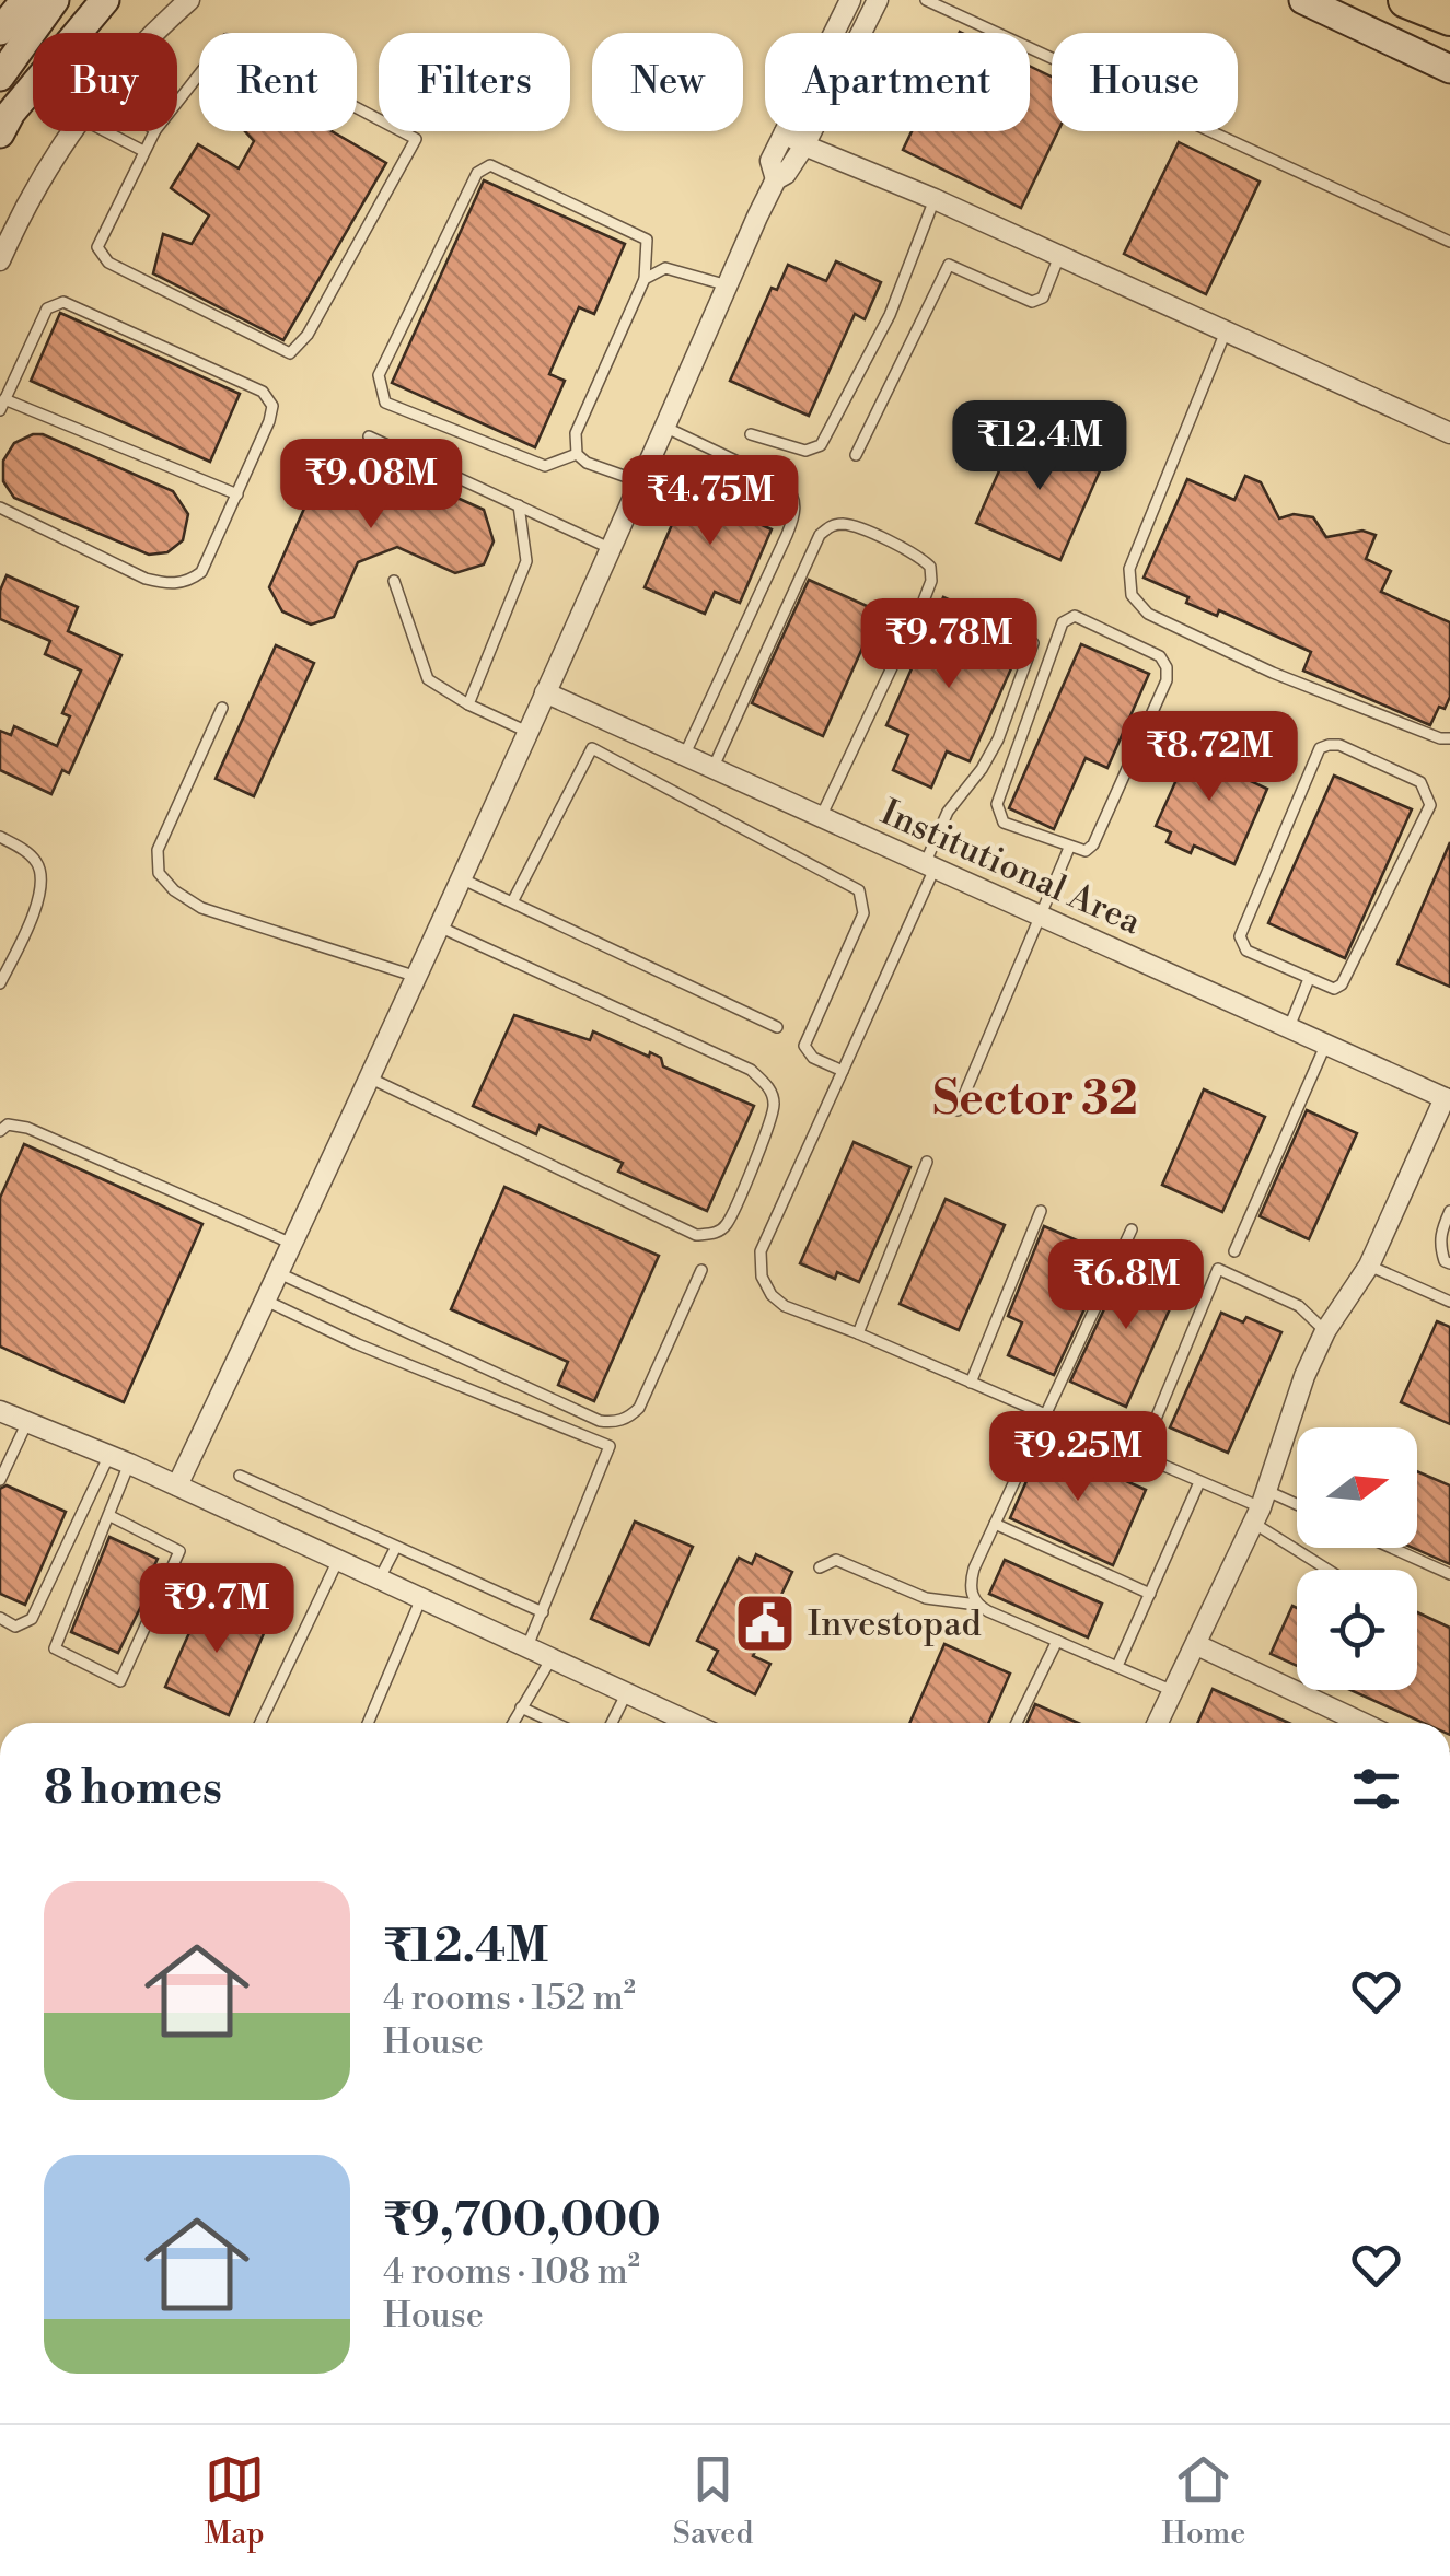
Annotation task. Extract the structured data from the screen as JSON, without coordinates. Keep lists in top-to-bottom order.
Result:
{
  "streets": {
    "street": ["Institutional Area"]
  },
  "districts": ["Sector 32"],
  "places": {
    "public building": ["Investopad"]
  },
  "north": "right",
  "page": {
    "chip": [
      "Buy",
      "Rent",
      "Filters",
      "New",
      "Apartment",
      "House"
    ],
    "price": [
      "₹12.4M",
      "₹9.08M",
      "₹4.75M",
      "₹9.78M",
      "₹8.72M",
      "₹6.8M",
      "₹9.25M",
      "₹9.7M"
    ],
    "heading": "8 homes",
    "list": [
      {
        "name": "₹12.4M",
        "note": "4 rooms · 152 m² · House"
      },
      {
        "name": "₹9,700,000",
        "note": "4 rooms · 108 m² · House"
      }
    ],
    "tabs": ["Map", "Saved", "Home"]
  }
}
